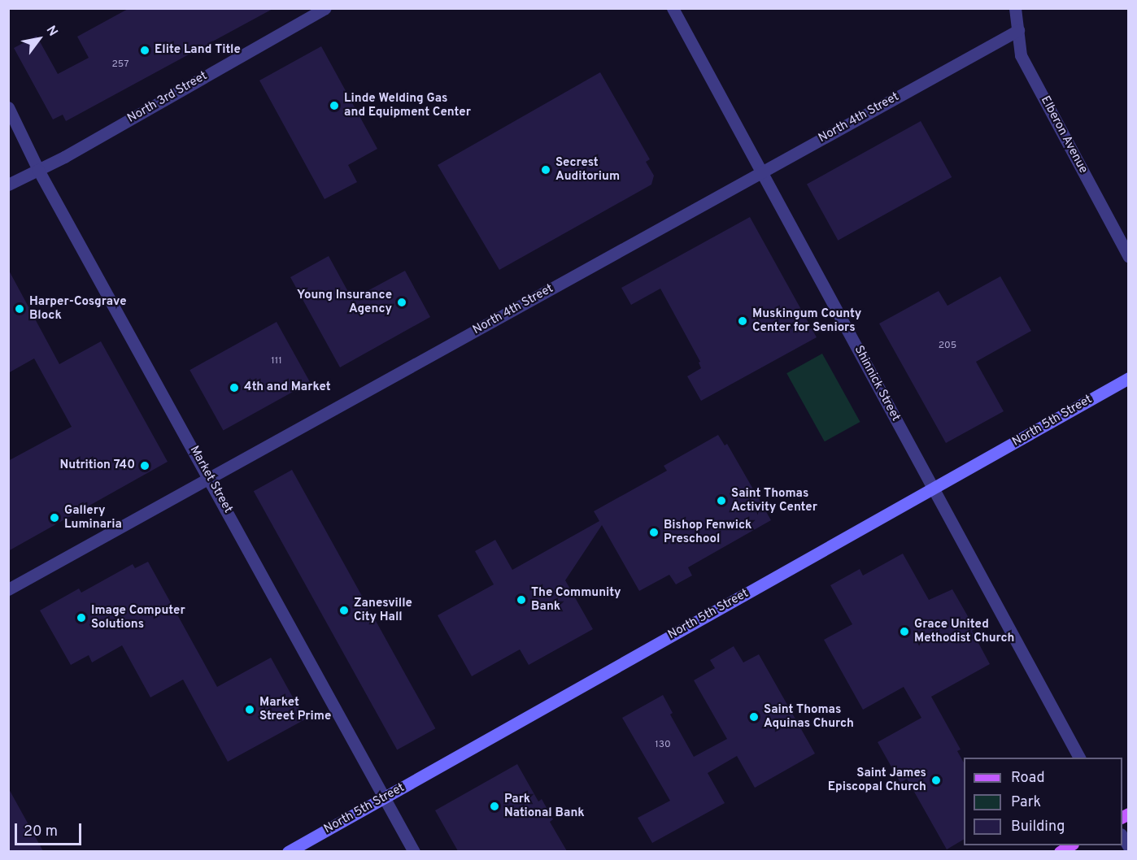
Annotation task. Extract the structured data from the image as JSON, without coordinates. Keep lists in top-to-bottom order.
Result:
{
  "streets": {
    "main road": ["North 5th Street"],
    "street": [
      "North 3rd Street",
      "North 4th Street",
      "Elberon Avenue",
      "Shinnick Street",
      "Market Street"
    ]
  },
  "crossings": [
    ["North 3rd Street", "Market Street"],
    ["North 4th Street", "Elberon Avenue"],
    ["North 4th Street", "Shinnick Street"],
    ["North 4th Street", "Market Street"],
    ["Shinnick Street", "North 5th Street"],
    ["North 5th Street", "Market Street"]
  ],
  "places": [
    "Elite Land Title",
    "Linde Welding Gas and Equipment Center",
    "Secrest Auditorium",
    "Young Insurance Agency",
    "Harper-Cosgrave Block",
    "Muskingum County Center for Seniors",
    "4th and Market",
    "Nutrition 740",
    "Saint Thomas Activity Center",
    "Gallery Luminaria",
    "Bishop Fenwick Preschool",
    "The Community Bank",
    "Zanesville City Hall",
    "Image Computer Solutions",
    "Grace United Methodist Church",
    "Market Street Prime",
    "Saint Thomas Aquinas Church",
    "Saint James Episcopal Church",
    "Park National Bank"
  ],
  "house_numbers": [
    "257",
    "205",
    "111",
    "130"
  ],
  "legend": ["Road", "Park", "Building"],
  "scale_bar": "20 m",
  "north": "top right"
}
